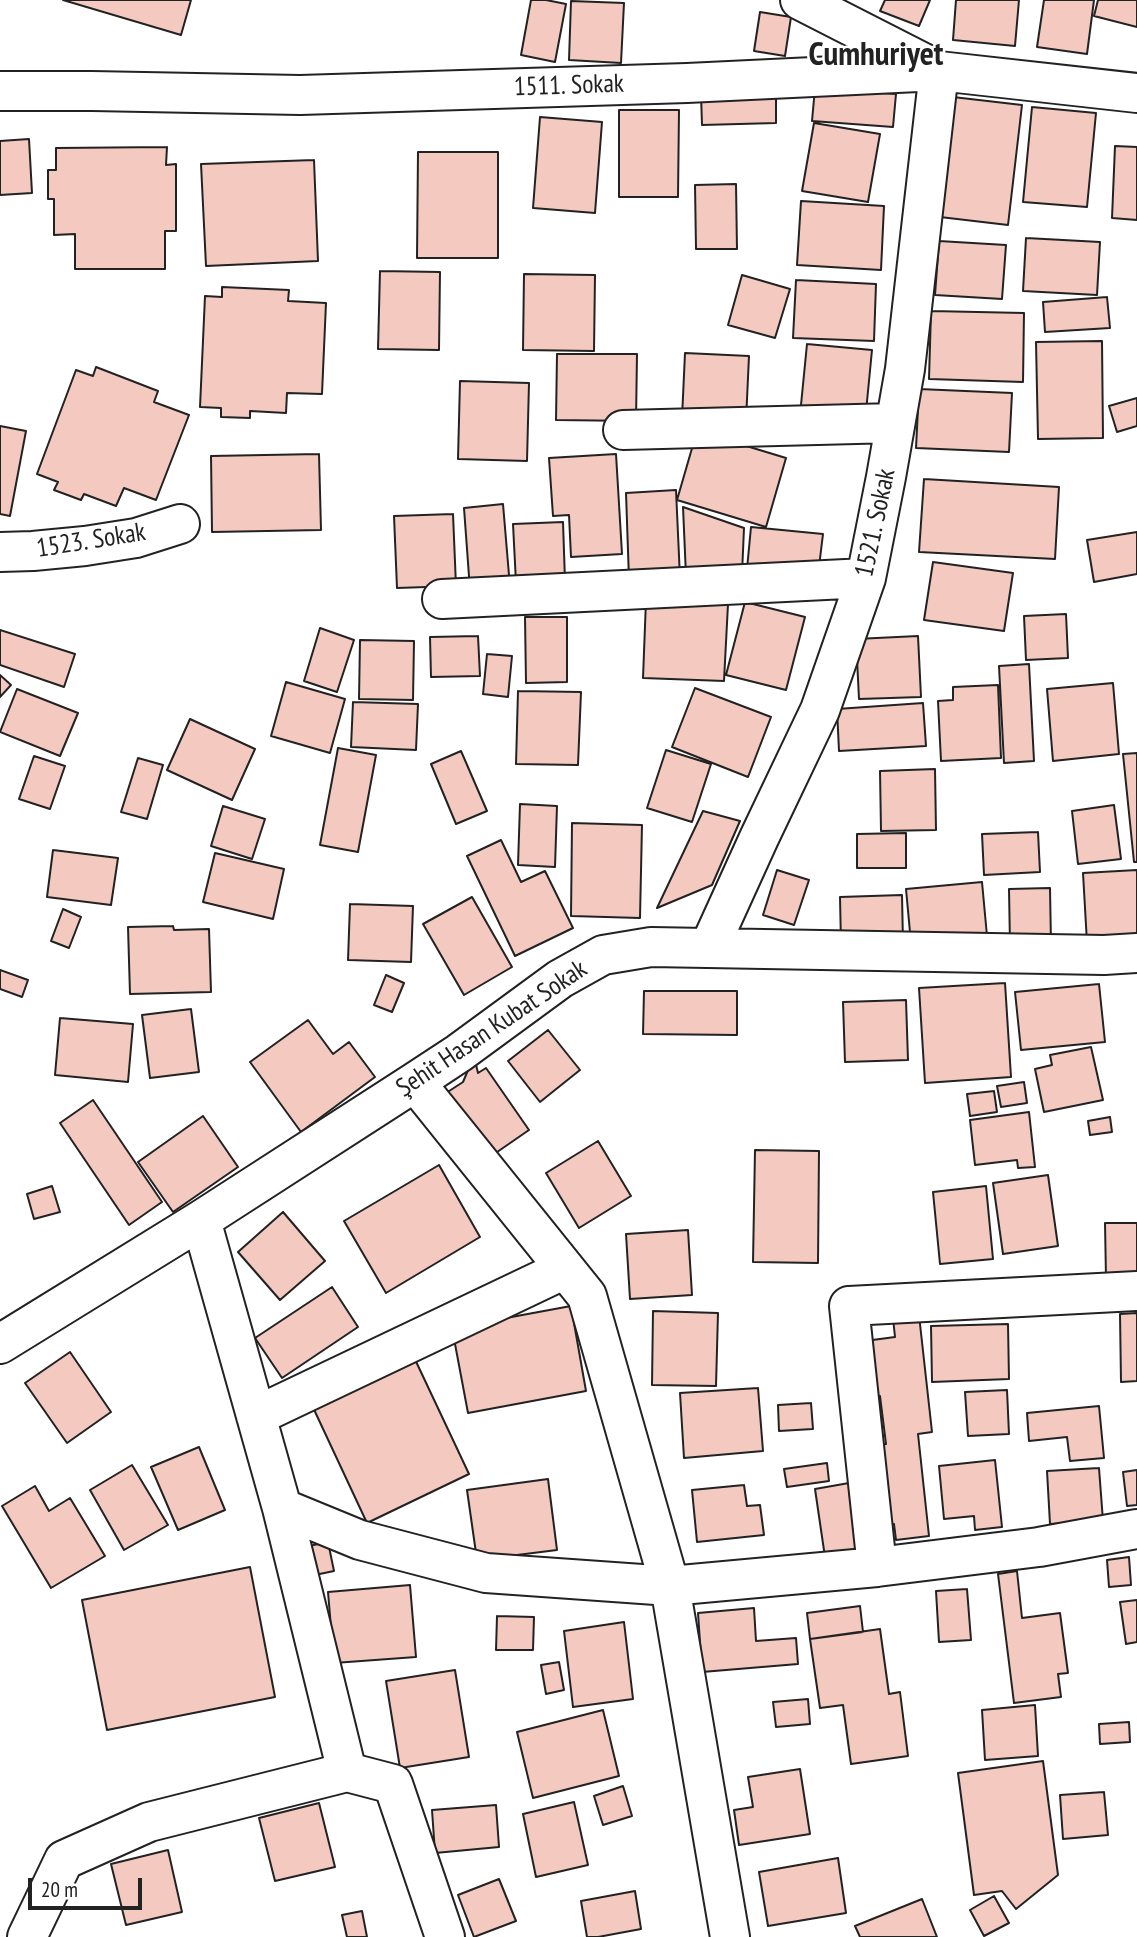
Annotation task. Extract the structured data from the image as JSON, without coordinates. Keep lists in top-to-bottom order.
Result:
{
  "streets": {
    "street": [
      "1511. Sokak",
      "1521. Sokak",
      "1523. Sokak",
      "Şehit Hasan Kubat Sokak"
    ]
  },
  "crossings": [
    ["1511. Sokak", "1521. Sokak"],
    ["1521. Sokak", "Şehit Hasan Kubat Sokak"]
  ],
  "districts": ["Cumhuriyet"],
  "scale_bar": "20 m"
}
